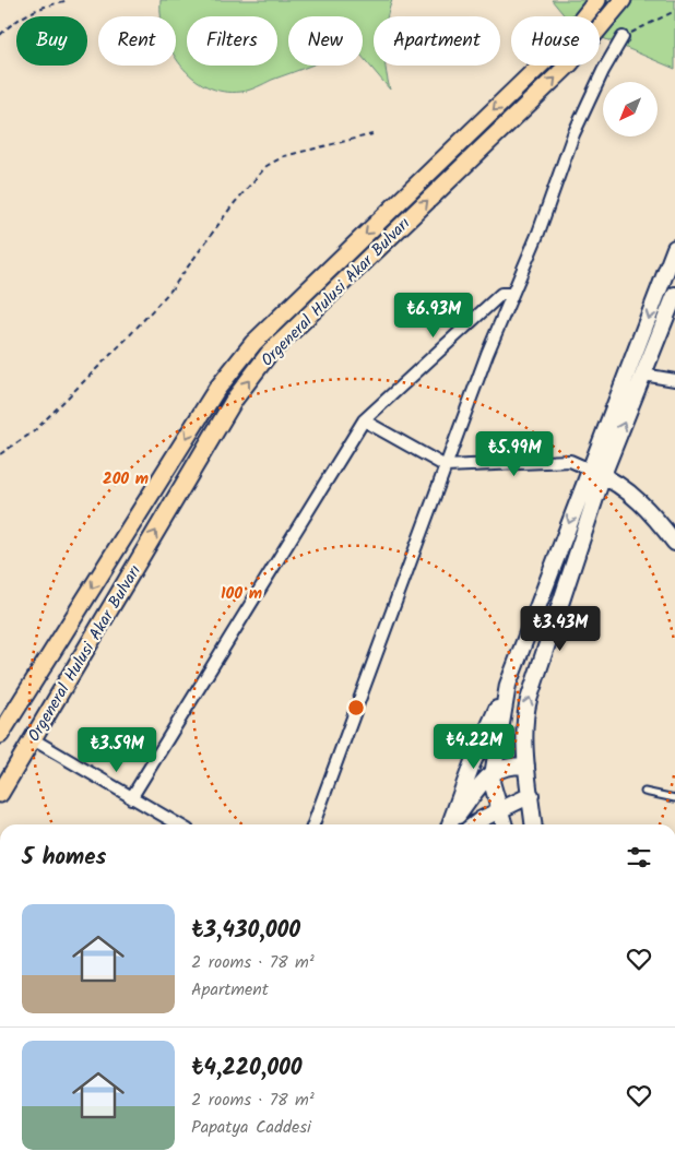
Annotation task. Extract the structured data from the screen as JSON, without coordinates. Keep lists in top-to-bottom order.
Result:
{
  "streets": {
    "main road": ["Orgeneral Hulusi Akar Bulvarı"]
  },
  "north": "bottom left",
  "page": {
    "chip": [
      "Buy",
      "Rent",
      "Filters",
      "New",
      "Apartment",
      "House"
    ],
    "price": [
      "₺6.93M",
      "₺5.99M",
      "₺3.43M",
      "₺4.22M",
      "₺3.59M"
    ],
    "heading": "5 homes",
    "list": [
      {
        "name": "₺3,430,000",
        "note": "2 rooms · 78 m² · Apartment"
      },
      {
        "name": "₺4,220,000",
        "note": "2 rooms · 78 m² · Papatya Caddesi"
      }
    ]
  },
  "rings": ["200 m", "100 m"]
}
